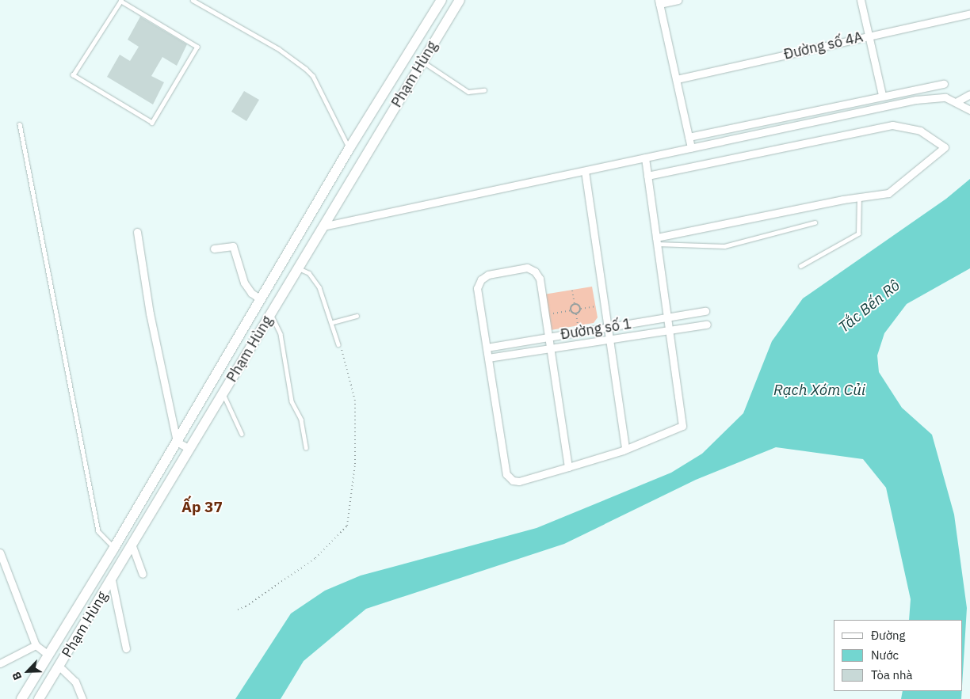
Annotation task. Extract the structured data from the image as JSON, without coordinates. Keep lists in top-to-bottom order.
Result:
{
  "streets": {
    "main road": ["Phạm Hùng"],
    "street": ["Đường số 4A", "Đường số 1"]
  },
  "districts": ["Ấp 37"],
  "water": ["Tắc Bến Rô", "Rạch Xóm Củi"],
  "legend": ["Đường", "Nước", "Tòa nhà"],
  "north": "bottom left"
}
